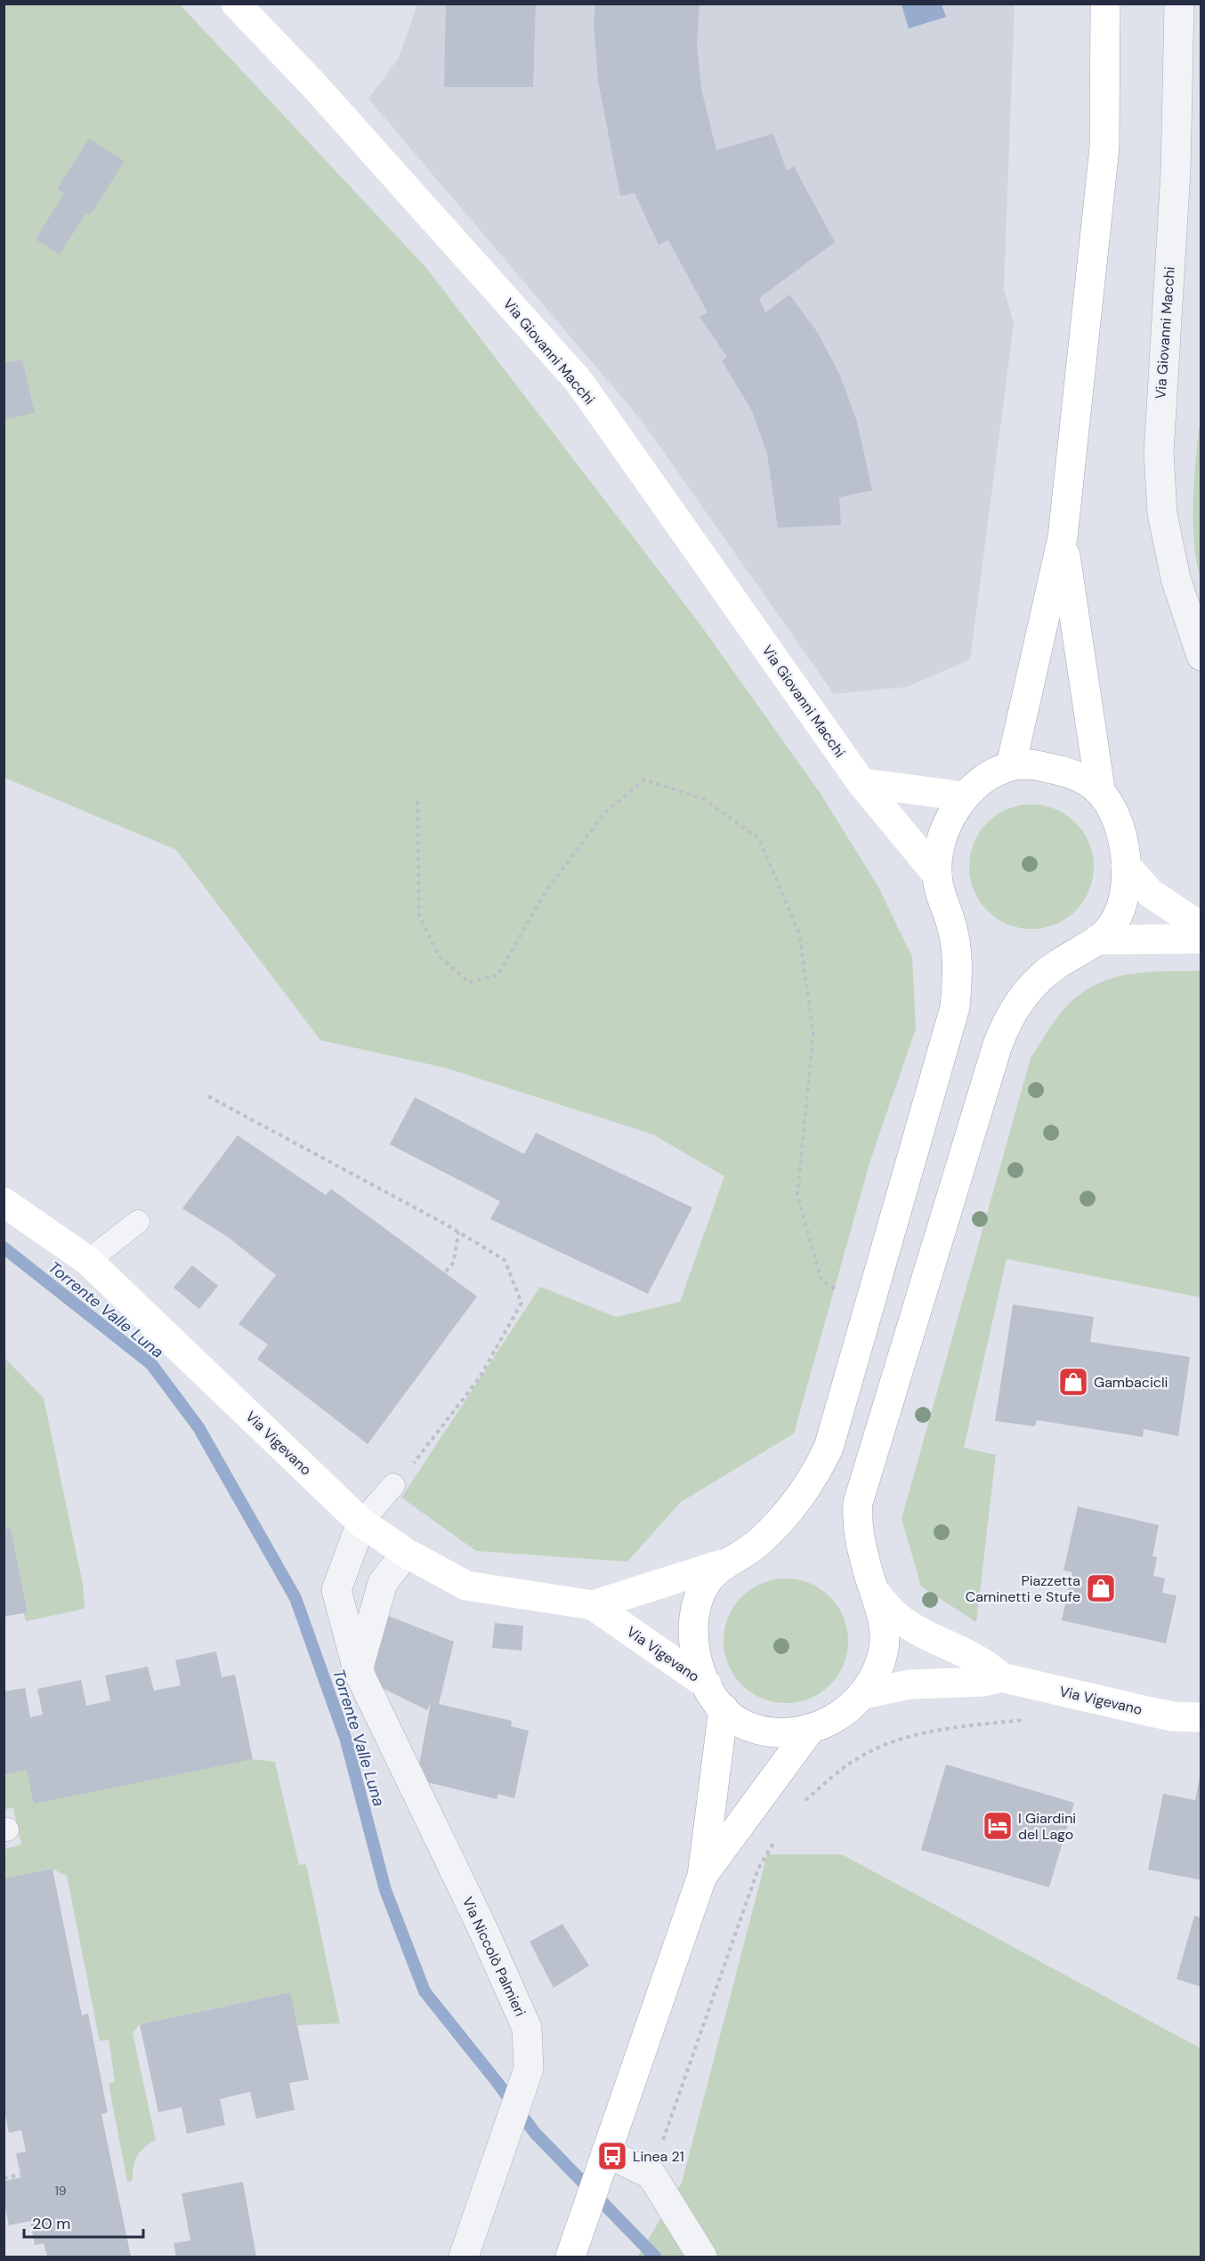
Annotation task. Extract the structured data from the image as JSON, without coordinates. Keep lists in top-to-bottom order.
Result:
{
  "streets": {
    "main road": ["Via Giovanni Macchi", "Via Vigevano"],
    "street": ["Via Niccolò Palmieri"]
  },
  "crossings": [
    ["Via Vigevano", "Via Niccolò Palmieri"]
  ],
  "water": ["Torrente Valle Luna"],
  "places": {
    "shop": ["Gambacicli", "Piazzetta Caminetti e Stufe"],
    "hotel": ["I Giardini del Lago"],
    "bus stop": ["Linea 21"]
  },
  "house_numbers": ["19"],
  "scale_bar": "20 m"
}
